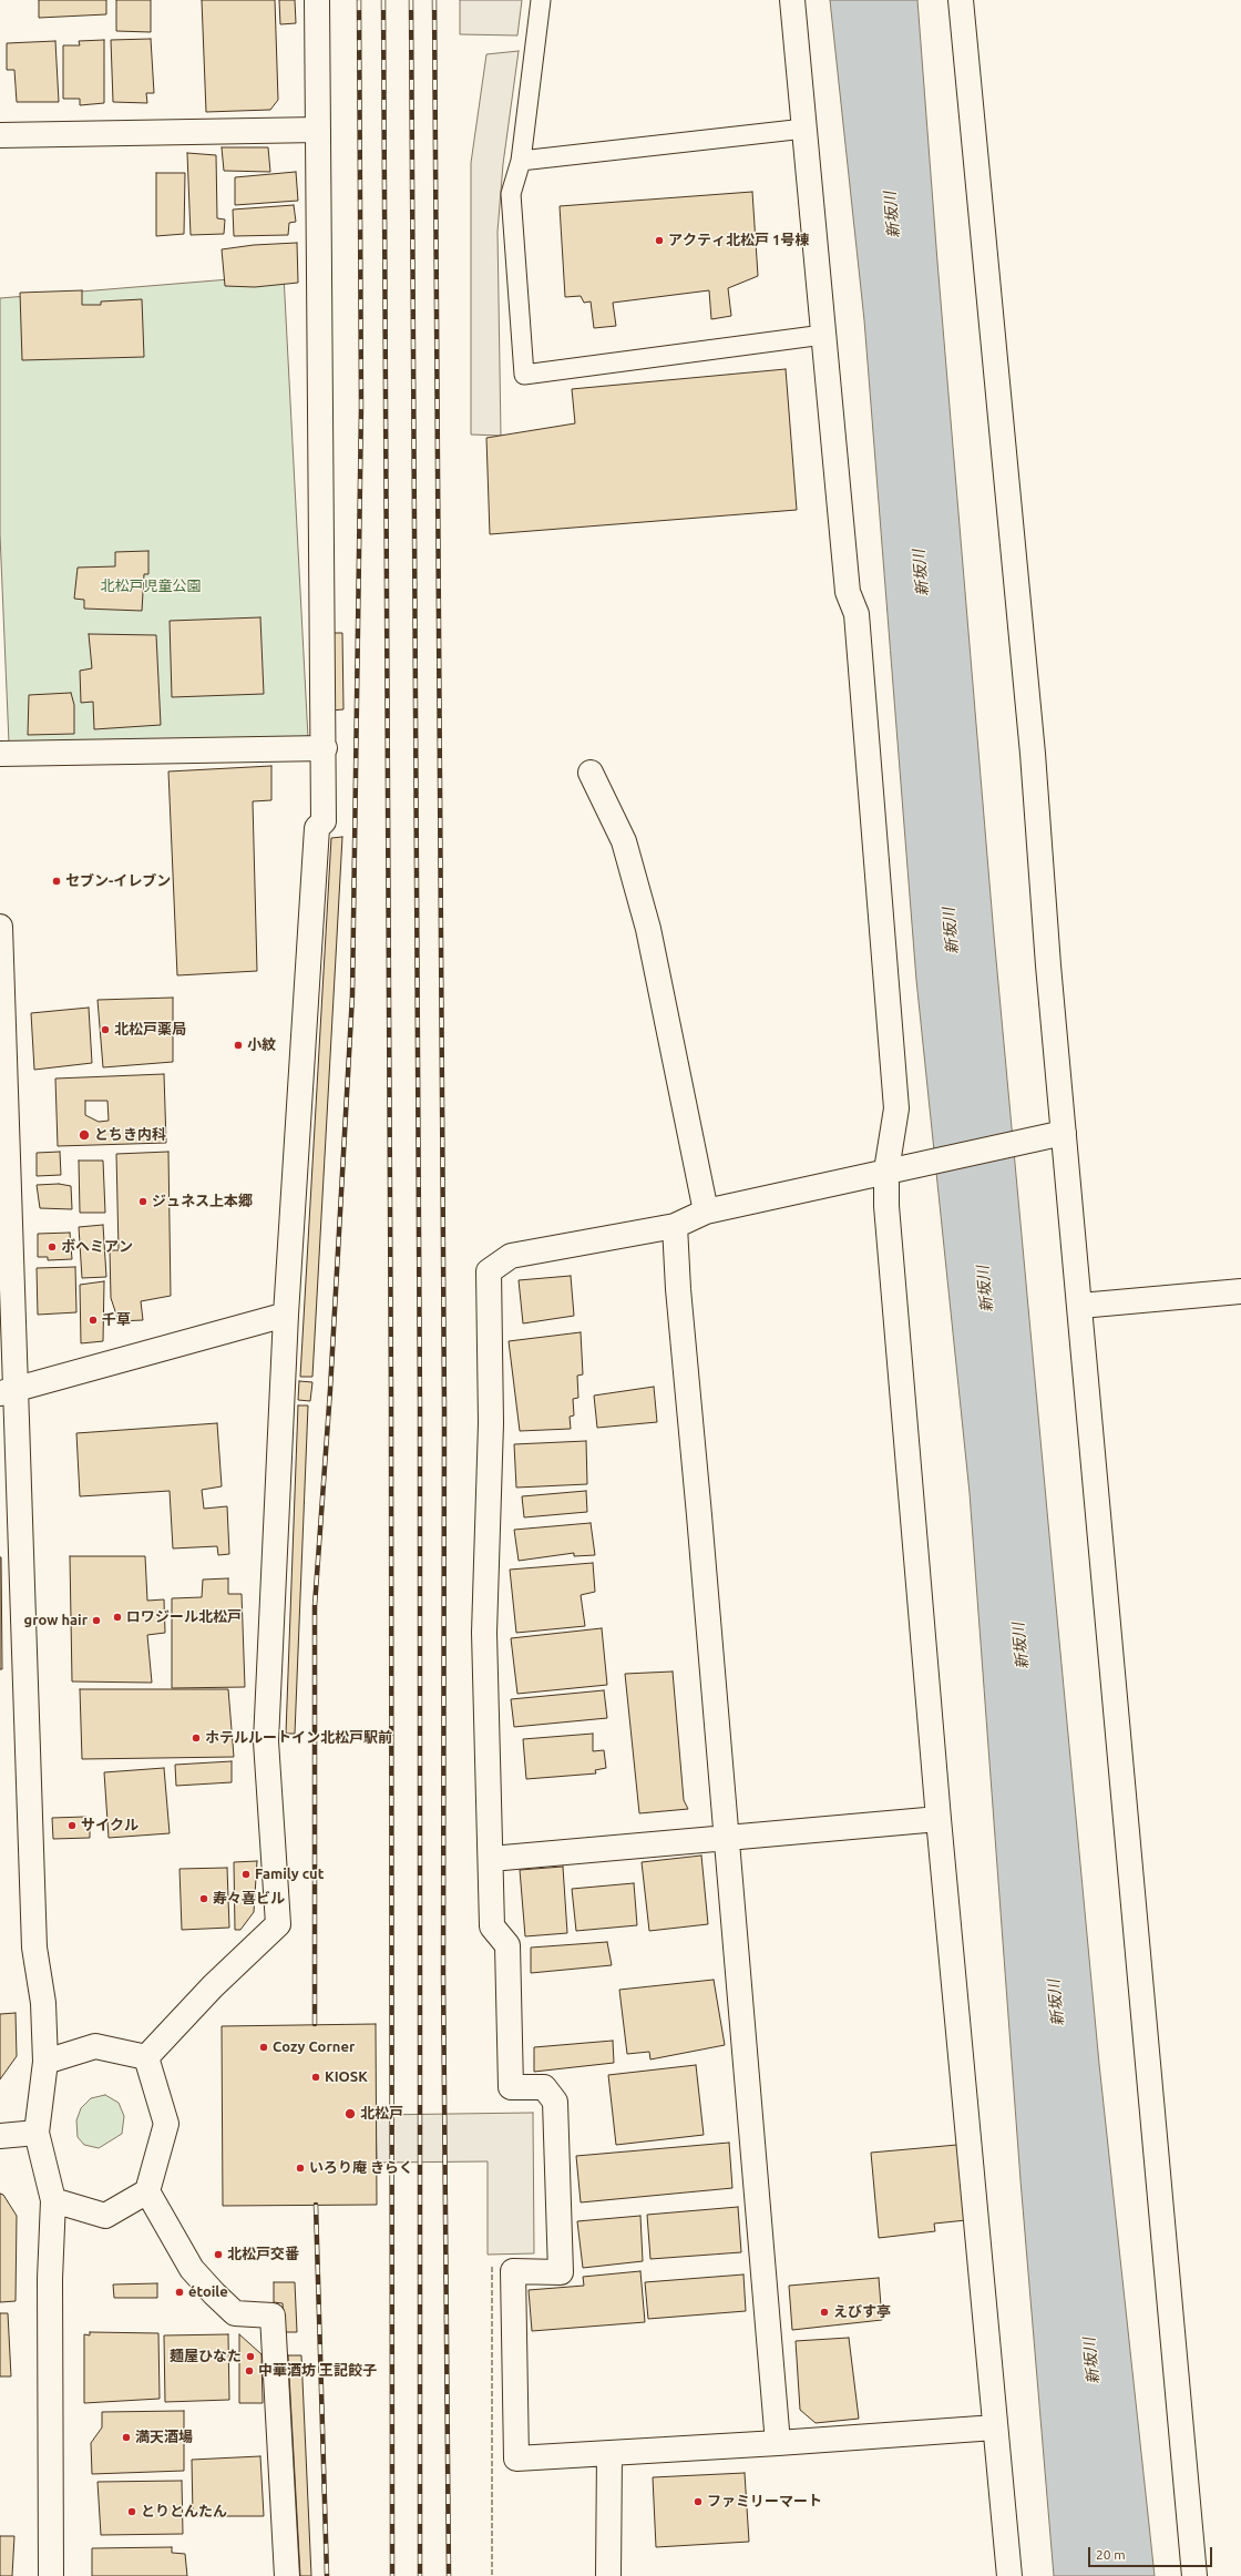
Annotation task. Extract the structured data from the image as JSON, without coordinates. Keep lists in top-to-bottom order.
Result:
{
  "water": ["新坂川"],
  "parks": ["北松戸児童公園"],
  "places": [
    "アクティ北松戸 1号棟",
    "セブン-イレブン",
    "北松戸薬局",
    "小紋",
    "とちき内科",
    "ジュネス上本郷",
    "ボヘミアン",
    "千草",
    "ロワジール北松戸",
    "grow hair",
    "ホテルルートイン北松戸駅前",
    "サイクル",
    "Family cut",
    "寿々喜ビル",
    "Cozy Corner",
    "KIOSK",
    "北松戸",
    "いろり庵 きらく",
    "北松戸交番",
    "étoile",
    "えびす亭",
    "麺屋ひなた",
    "中華酒坊 王記餃子",
    "満天酒場",
    "ファミリーマート",
    "とりとんたん"
  ],
  "scale_bar": "20 m"
}
